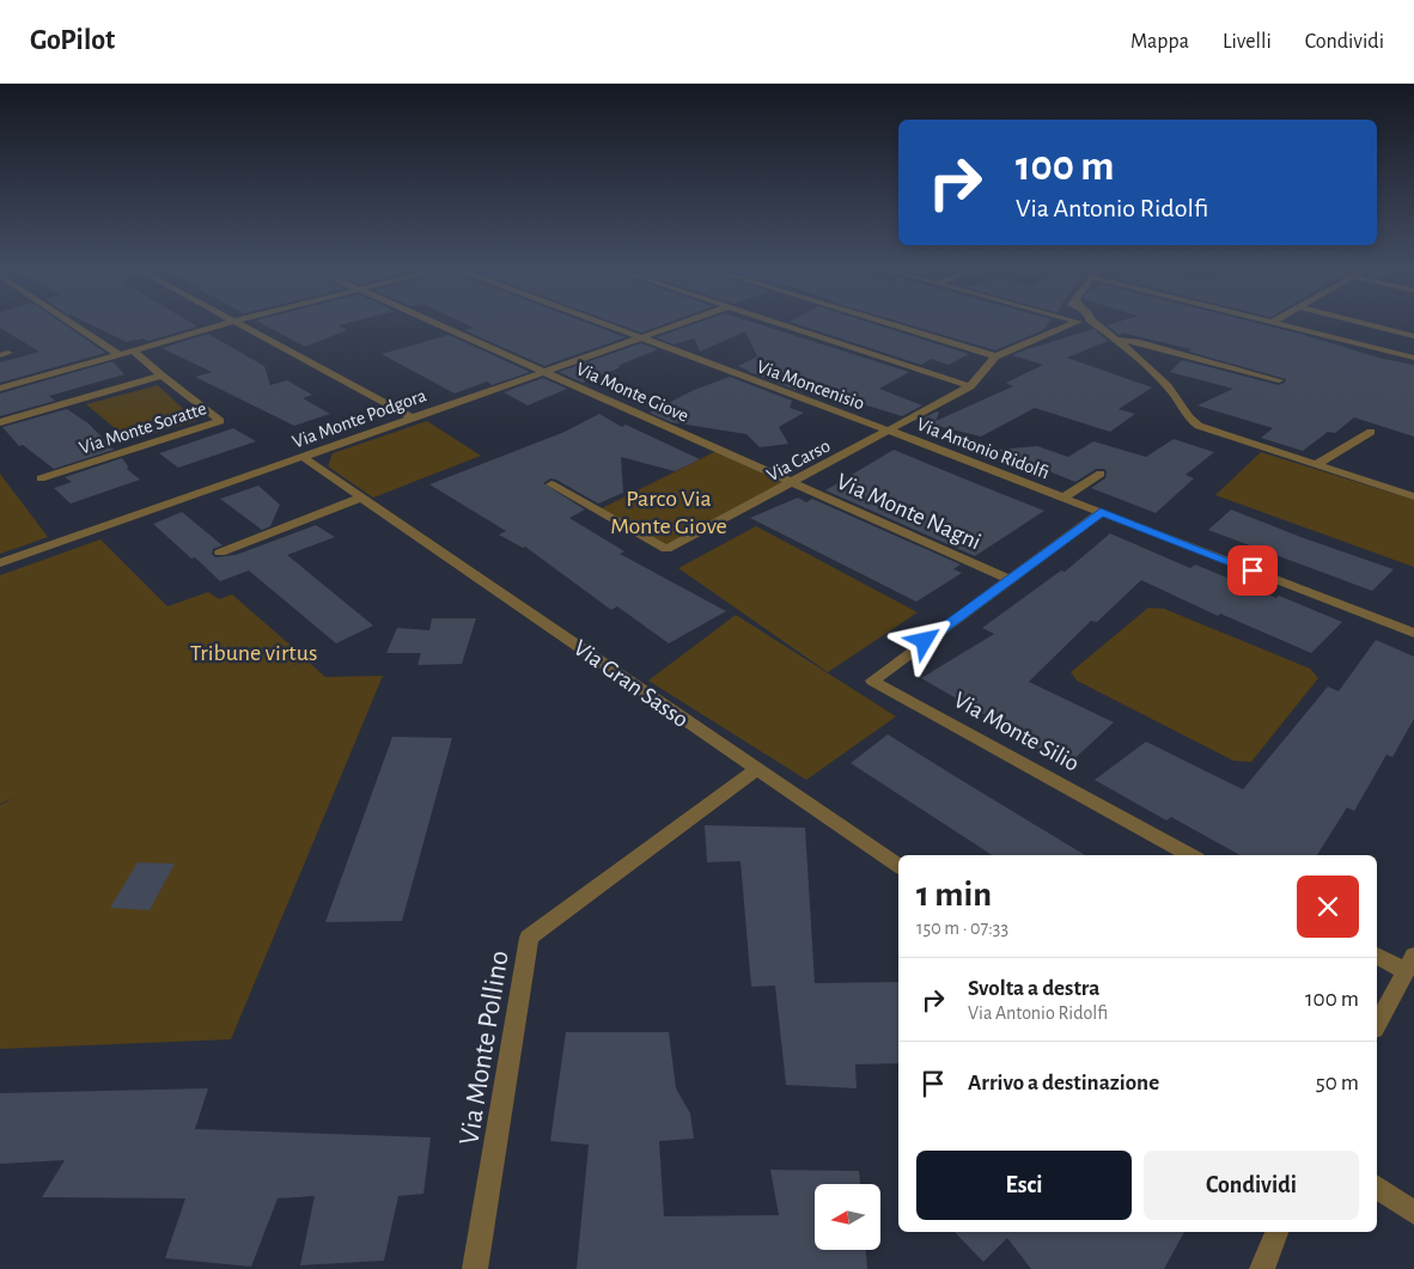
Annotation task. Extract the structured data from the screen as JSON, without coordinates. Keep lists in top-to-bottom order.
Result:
{
  "streets": {
    "street": [
      "Via Moncenisio",
      "Via Monte Giove",
      "Via Monte Podgora",
      "Via Monte Soratte",
      "Via Antonio Ridolfi",
      "Via Carso",
      "Via Monte Nagni",
      "Via Gran Sasso",
      "Via Monte Silio",
      "Via Monte Pollino"
    ]
  },
  "crossings": [
    ["Via Moncenisio", "Via Monte Podgora"],
    ["Via Moncenisio", "Via Antonio Ridolfi"],
    ["Via Moncenisio", "Via Carso"],
    ["Via Monte Giove", "Via Monte Podgora"],
    ["Via Monte Giove", "Via Carso"],
    ["Via Monte Giove", "Via Monte Nagni"],
    ["Via Monte Podgora", "Via Gran Sasso"],
    ["Via Antonio Ridolfi", "Via Carso"],
    ["Via Antonio Ridolfi", "Via Monte Silio"],
    ["Via Carso", "Via Monte Nagni"],
    ["Via Monte Nagni", "Via Monte Silio"],
    ["Via Gran Sasso", "Via Monte Pollino"]
  ],
  "parks": ["Parco Via Monte Giove", "Tribune virtus"],
  "north": "left",
  "page": {
    "header": "GoPilot",
    "nav": ["Mappa", "Livelli", "Condividi"],
    "turn": ["100 m", "Via Antonio Ridolfi"],
    "heading": ["1 min", "150 m · 07:33"],
    "list": [
      {
        "name": "Svolta a destra",
        "note": "Via Antonio Ridolfi",
        "value": "100 m"
      },
      {
        "name": "Arrivo a destinazione",
        "value": "50 m"
      }
    ],
    "buttons": ["Esci", "Condividi"]
  }
}
